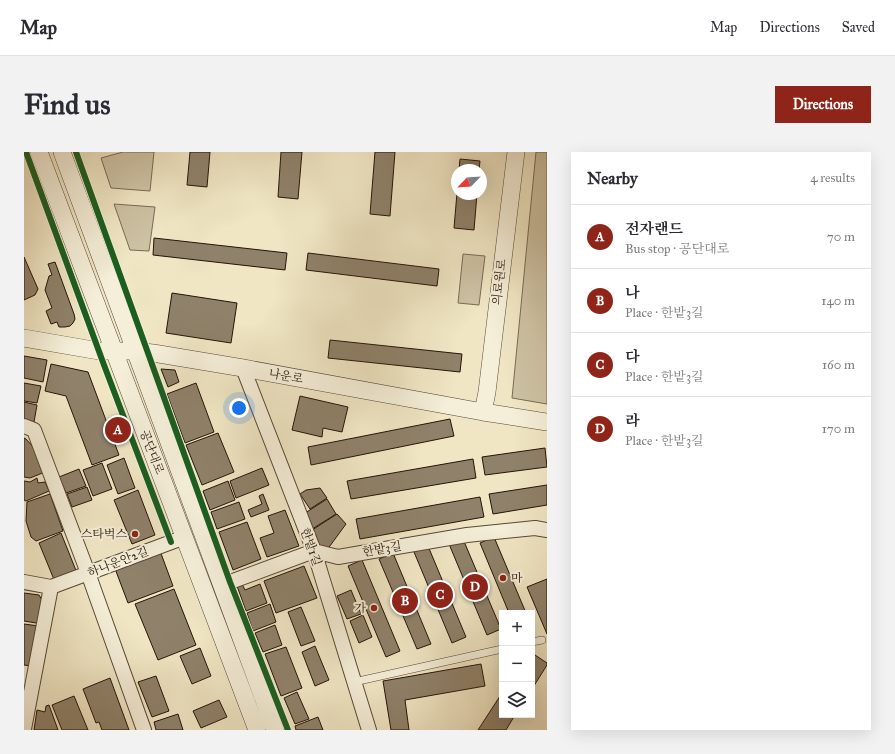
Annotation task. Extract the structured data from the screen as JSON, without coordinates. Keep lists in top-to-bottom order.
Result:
{
  "streets": {
    "street": [
      "의료원로",
      "나운로",
      "공단대로",
      "한밭1길",
      "한밭3길",
      "하나운안2길"
    ]
  },
  "crossings": [
    ["의료원로", "나운로"],
    ["나운로", "공단대로"],
    ["나운로", "한밭1길"],
    ["공단대로", "하나운안2길"],
    ["한밭1길", "한밭3길"]
  ],
  "places": ["스타벅스", "마", "가"],
  "north": "bottom left",
  "page": {
    "header": "Map",
    "nav": ["Map", "Directions", "Saved"],
    "buttons": "Directions",
    "title": "Find us",
    "heading": ["Nearby", "4 results"],
    "list": [
      {
        "mark": "A",
        "name": "전자랜드",
        "note": "Bus stop · 공단대로",
        "value": "70 m"
      },
      {
        "mark": "B",
        "name": "나",
        "note": "Place · 한밭3길",
        "value": "140 m"
      },
      {
        "mark": "C",
        "name": "다",
        "note": "Place · 한밭3길",
        "value": "160 m"
      },
      {
        "mark": "D",
        "name": "라",
        "note": "Place · 한밭3길",
        "value": "170 m"
      }
    ],
    "pins": [
      "A",
      "D",
      "C",
      "B"
    ],
    "map_buttons": ["+", "−"]
  }
}
